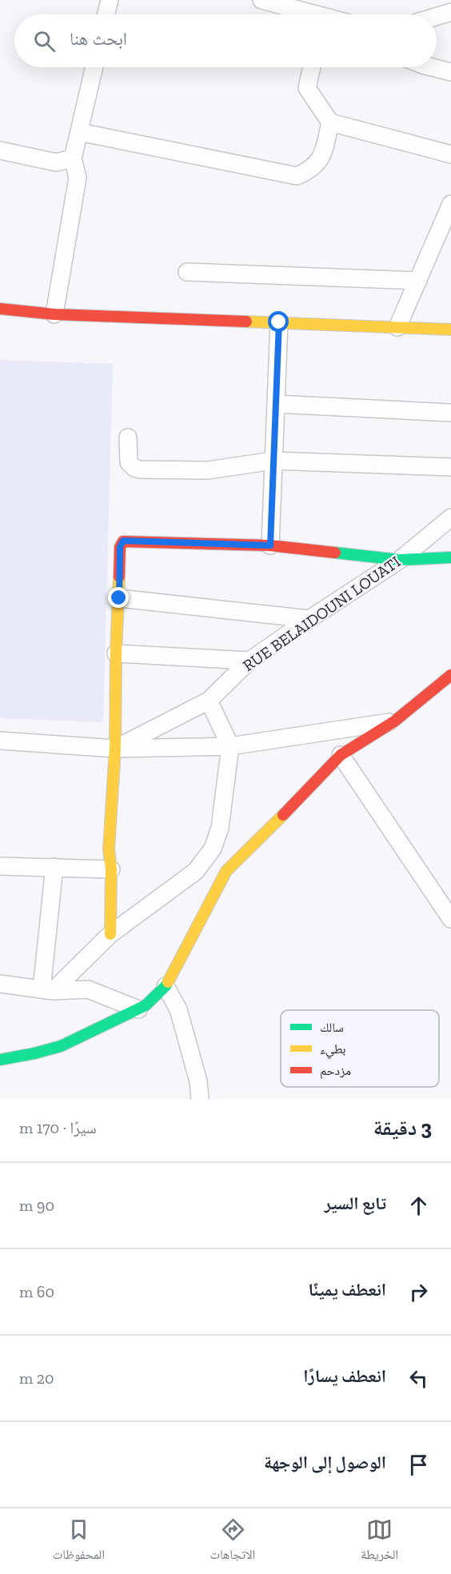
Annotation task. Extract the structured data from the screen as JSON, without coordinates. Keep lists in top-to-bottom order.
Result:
{
  "streets": {
    "street": ["RUE BELAIDOUNI LOUATI"]
  },
  "legend": ["سالك", "بطيء", "مزدحم"],
  "page": {
    "search": "ابحث هنا",
    "heading": ["3 دقيقة", "سيرًا · 170 m"],
    "list": [
      ["تابع السير", "90 m"],
      ["انعطف يمينًا", "60 m"],
      ["انعطف يسارًا", "20 m"],
      "الوصول إلى الوجهة"
    ],
    "nav": ["الخريطة", "الاتجاهات", "المحفوظات"]
  }
}
